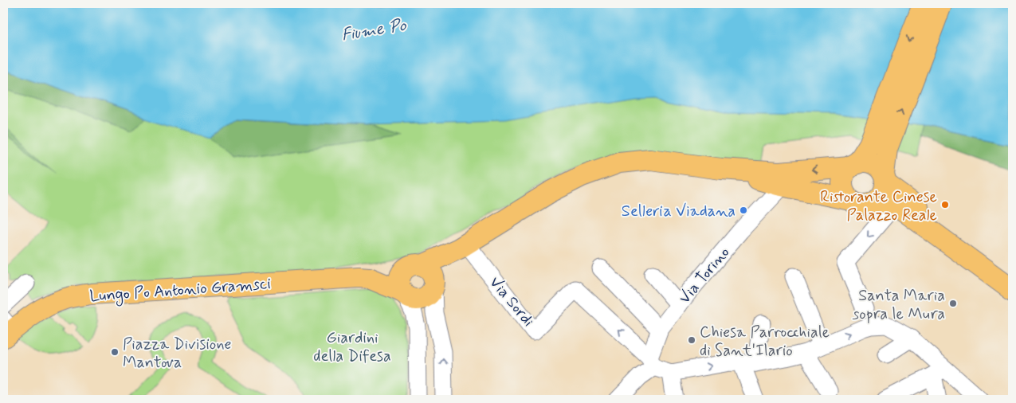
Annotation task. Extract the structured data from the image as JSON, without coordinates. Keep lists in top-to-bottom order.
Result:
{
  "streets": {
    "main road": ["Lungo Po Antonio Gramsci"],
    "street": ["Via Torino", "Via Sordi"]
  },
  "crossings": [
    ["Via Torino", "Via Sordi"]
  ],
  "water": ["Fiume Po"],
  "parks": ["Giardini della Difesa"],
  "places": [
    "Ristorante Cinese Palazzo Reale",
    "Selleria Viadana",
    "Santa Maria sopra le Mura",
    "Chiesa Parrocchiale di Sant'Ilario",
    "Piazza Divisione Mantova"
  ]
}
